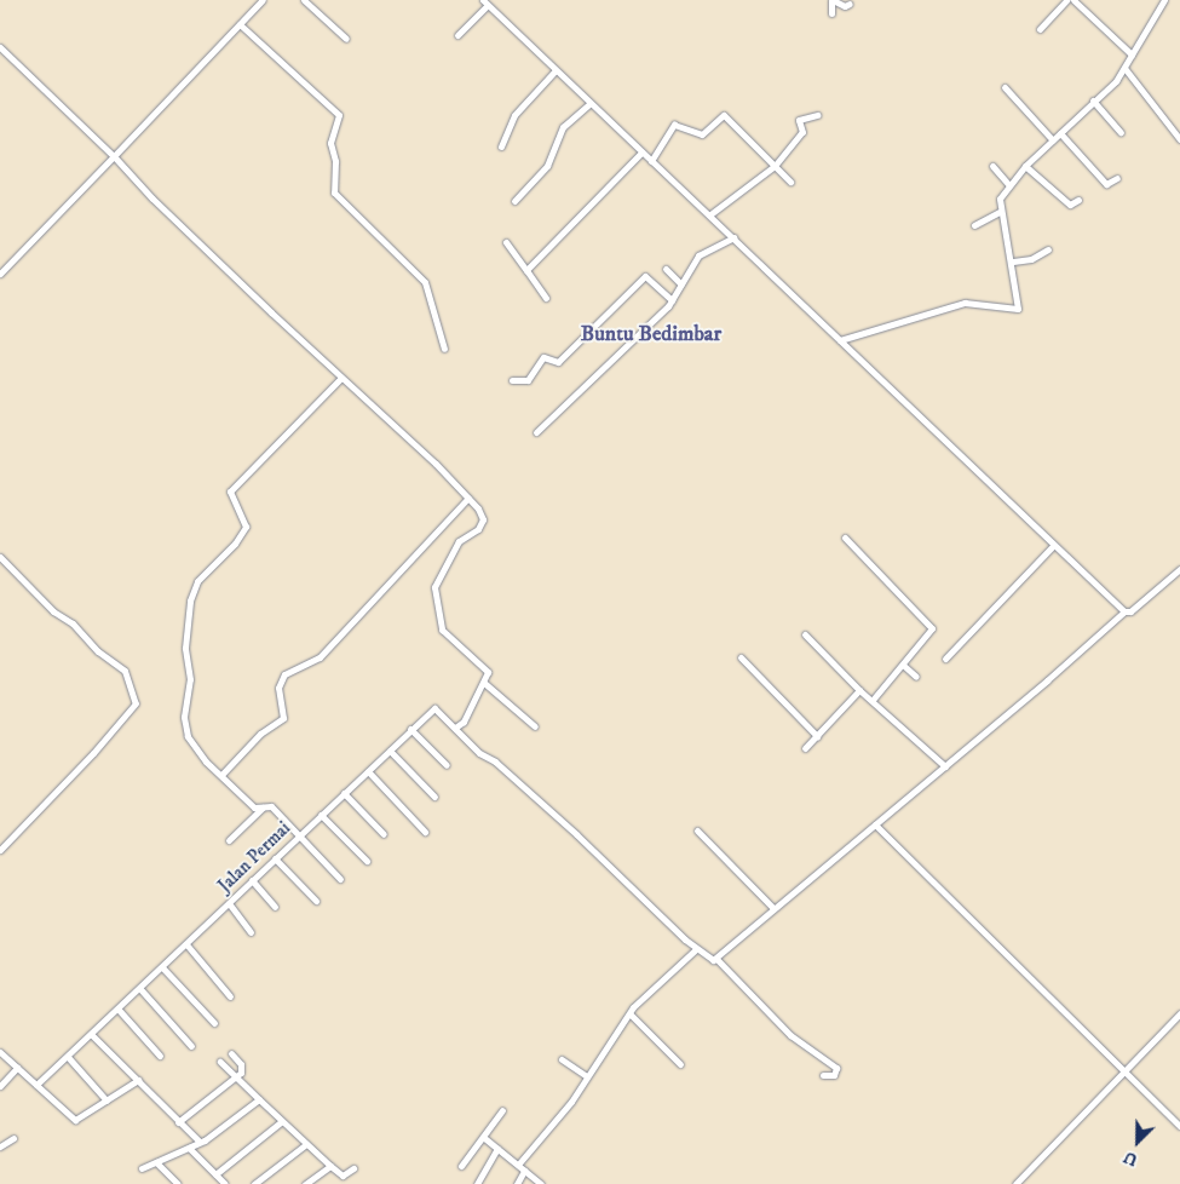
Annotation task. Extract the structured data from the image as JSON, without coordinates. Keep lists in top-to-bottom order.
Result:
{
  "streets": {
    "street": ["Jalan Permai"]
  },
  "districts": ["Buntu Bedimbar"],
  "north": "bottom left"
}
